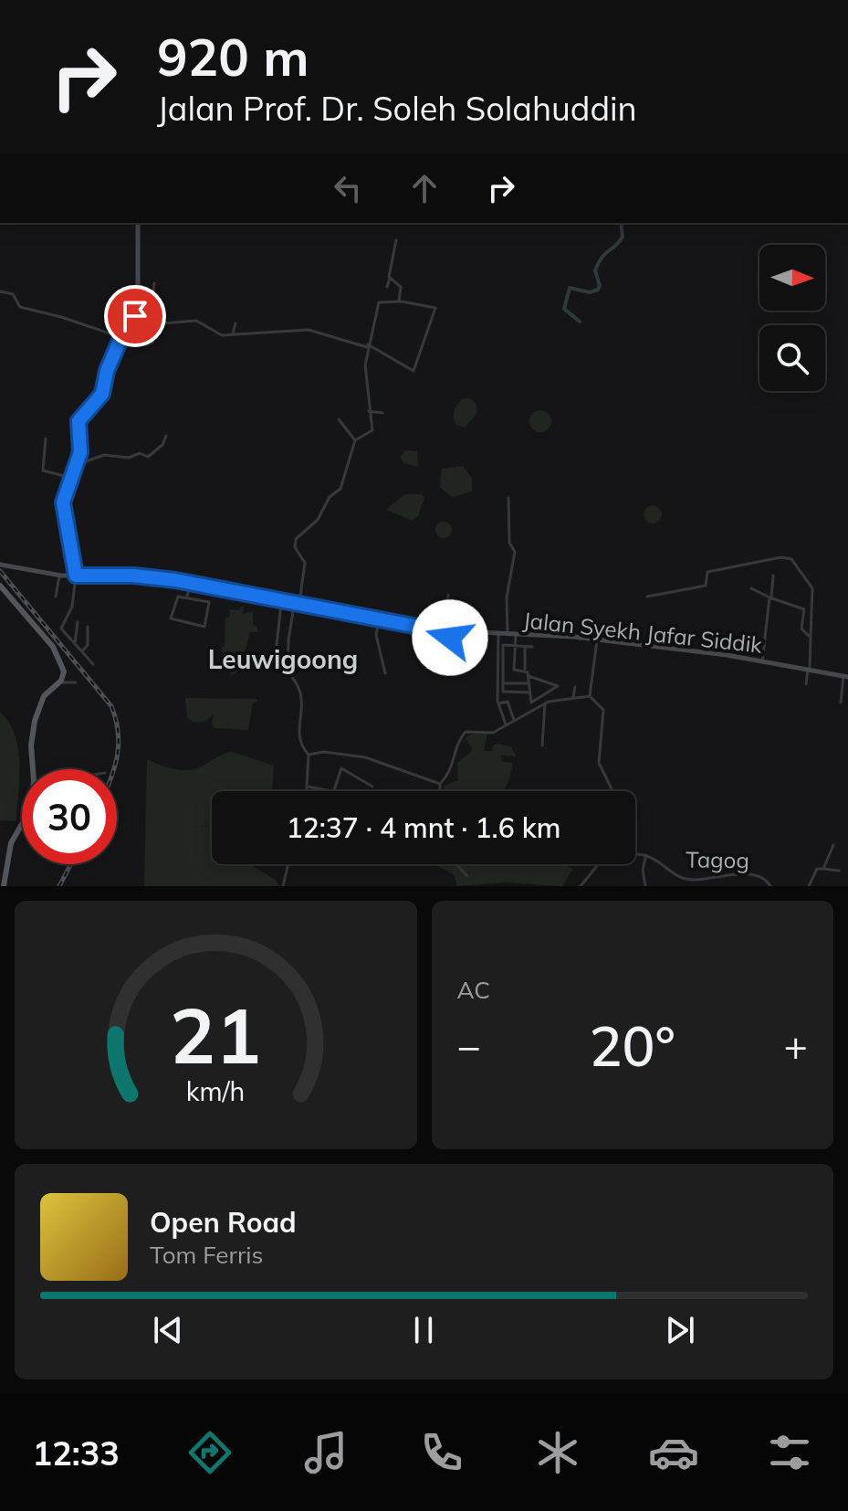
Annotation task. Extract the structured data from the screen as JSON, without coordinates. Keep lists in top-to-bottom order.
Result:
{
  "streets": {
    "main road": ["Jalan Syekh Jafar Siddik"],
    "street": ["Tagog"]
  },
  "districts": ["Leuwigoong"],
  "north": "right",
  "page": {
    "turn": ["920 m", "Jalan Prof. Dr. Soleh Solahuddin"],
    "limit": "30",
    "trip": "12:37 · 4 mnt · 1.6 km",
    "tile": "AC",
    "heat": ["−", "20°", "+"],
    "song": ["Open Road", "Tom Ferris"],
    "tabs": "12:33",
    "gauge": ["21", "km/h"]
  }
}
